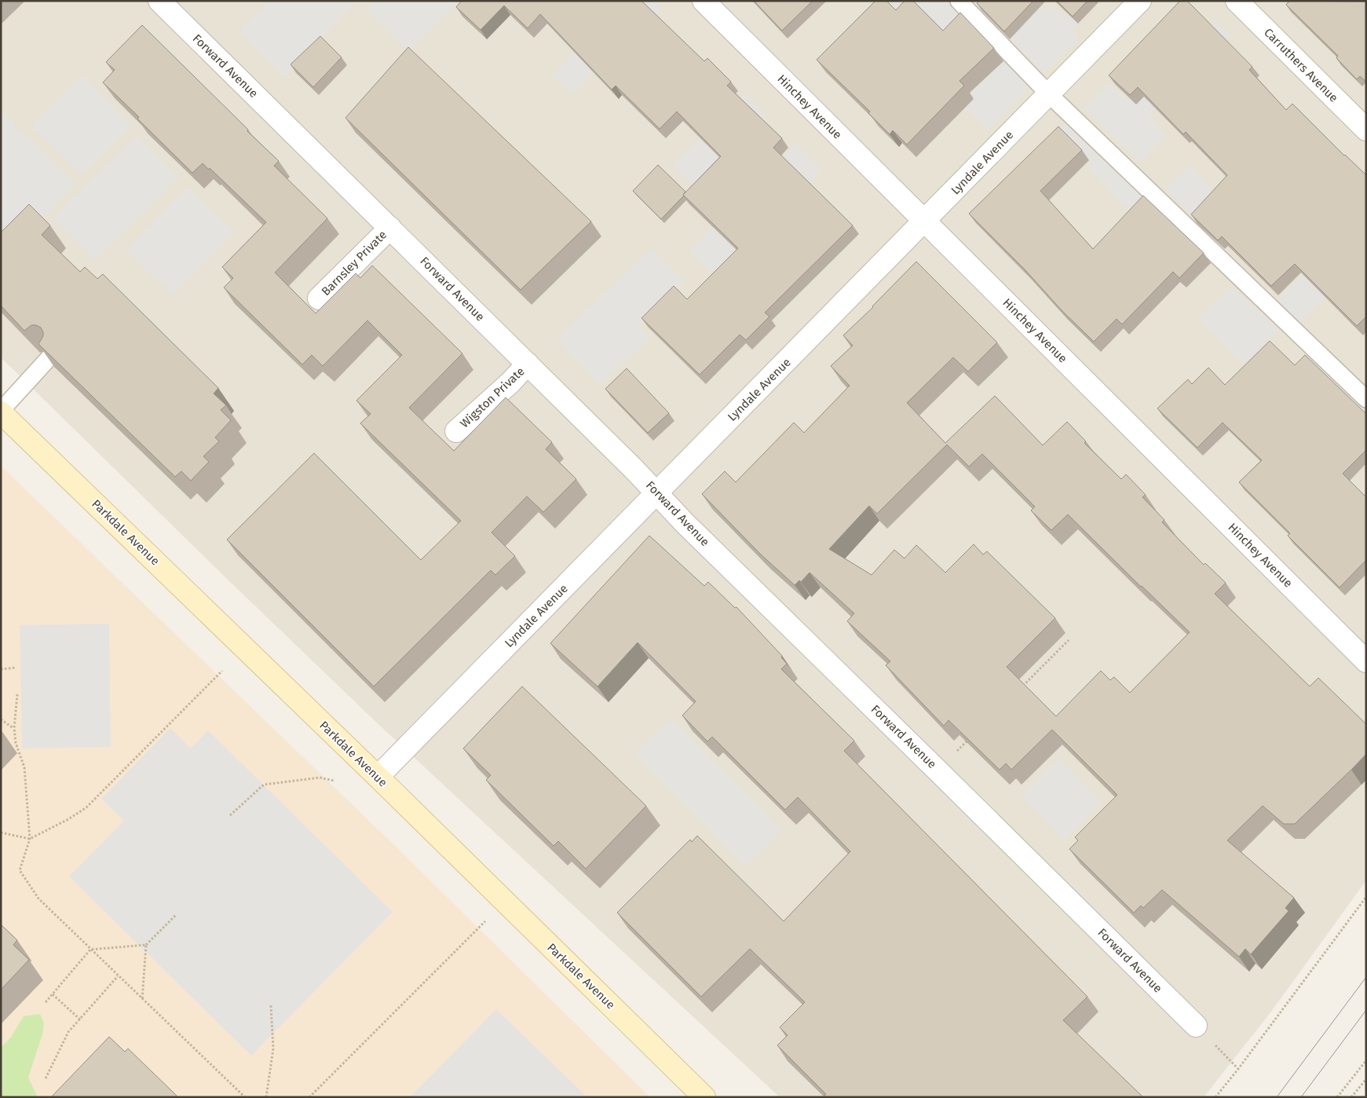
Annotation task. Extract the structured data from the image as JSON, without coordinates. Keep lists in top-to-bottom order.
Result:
{
  "streets": {
    "main road": ["Parkdale Avenue"],
    "street": [
      "Carruthers Avenue",
      "Forward Avenue",
      "Hinchey Avenue",
      "Lyndale Avenue",
      "Barnsley Private",
      "Wigston Private"
    ]
  },
  "crossings": [
    ["Forward Avenue", "Lyndale Avenue"],
    ["Forward Avenue", "Barnsley Private"],
    ["Forward Avenue", "Wigston Private"],
    ["Hinchey Avenue", "Lyndale Avenue"],
    ["Lyndale Avenue", "Parkdale Avenue"]
  ]
}
